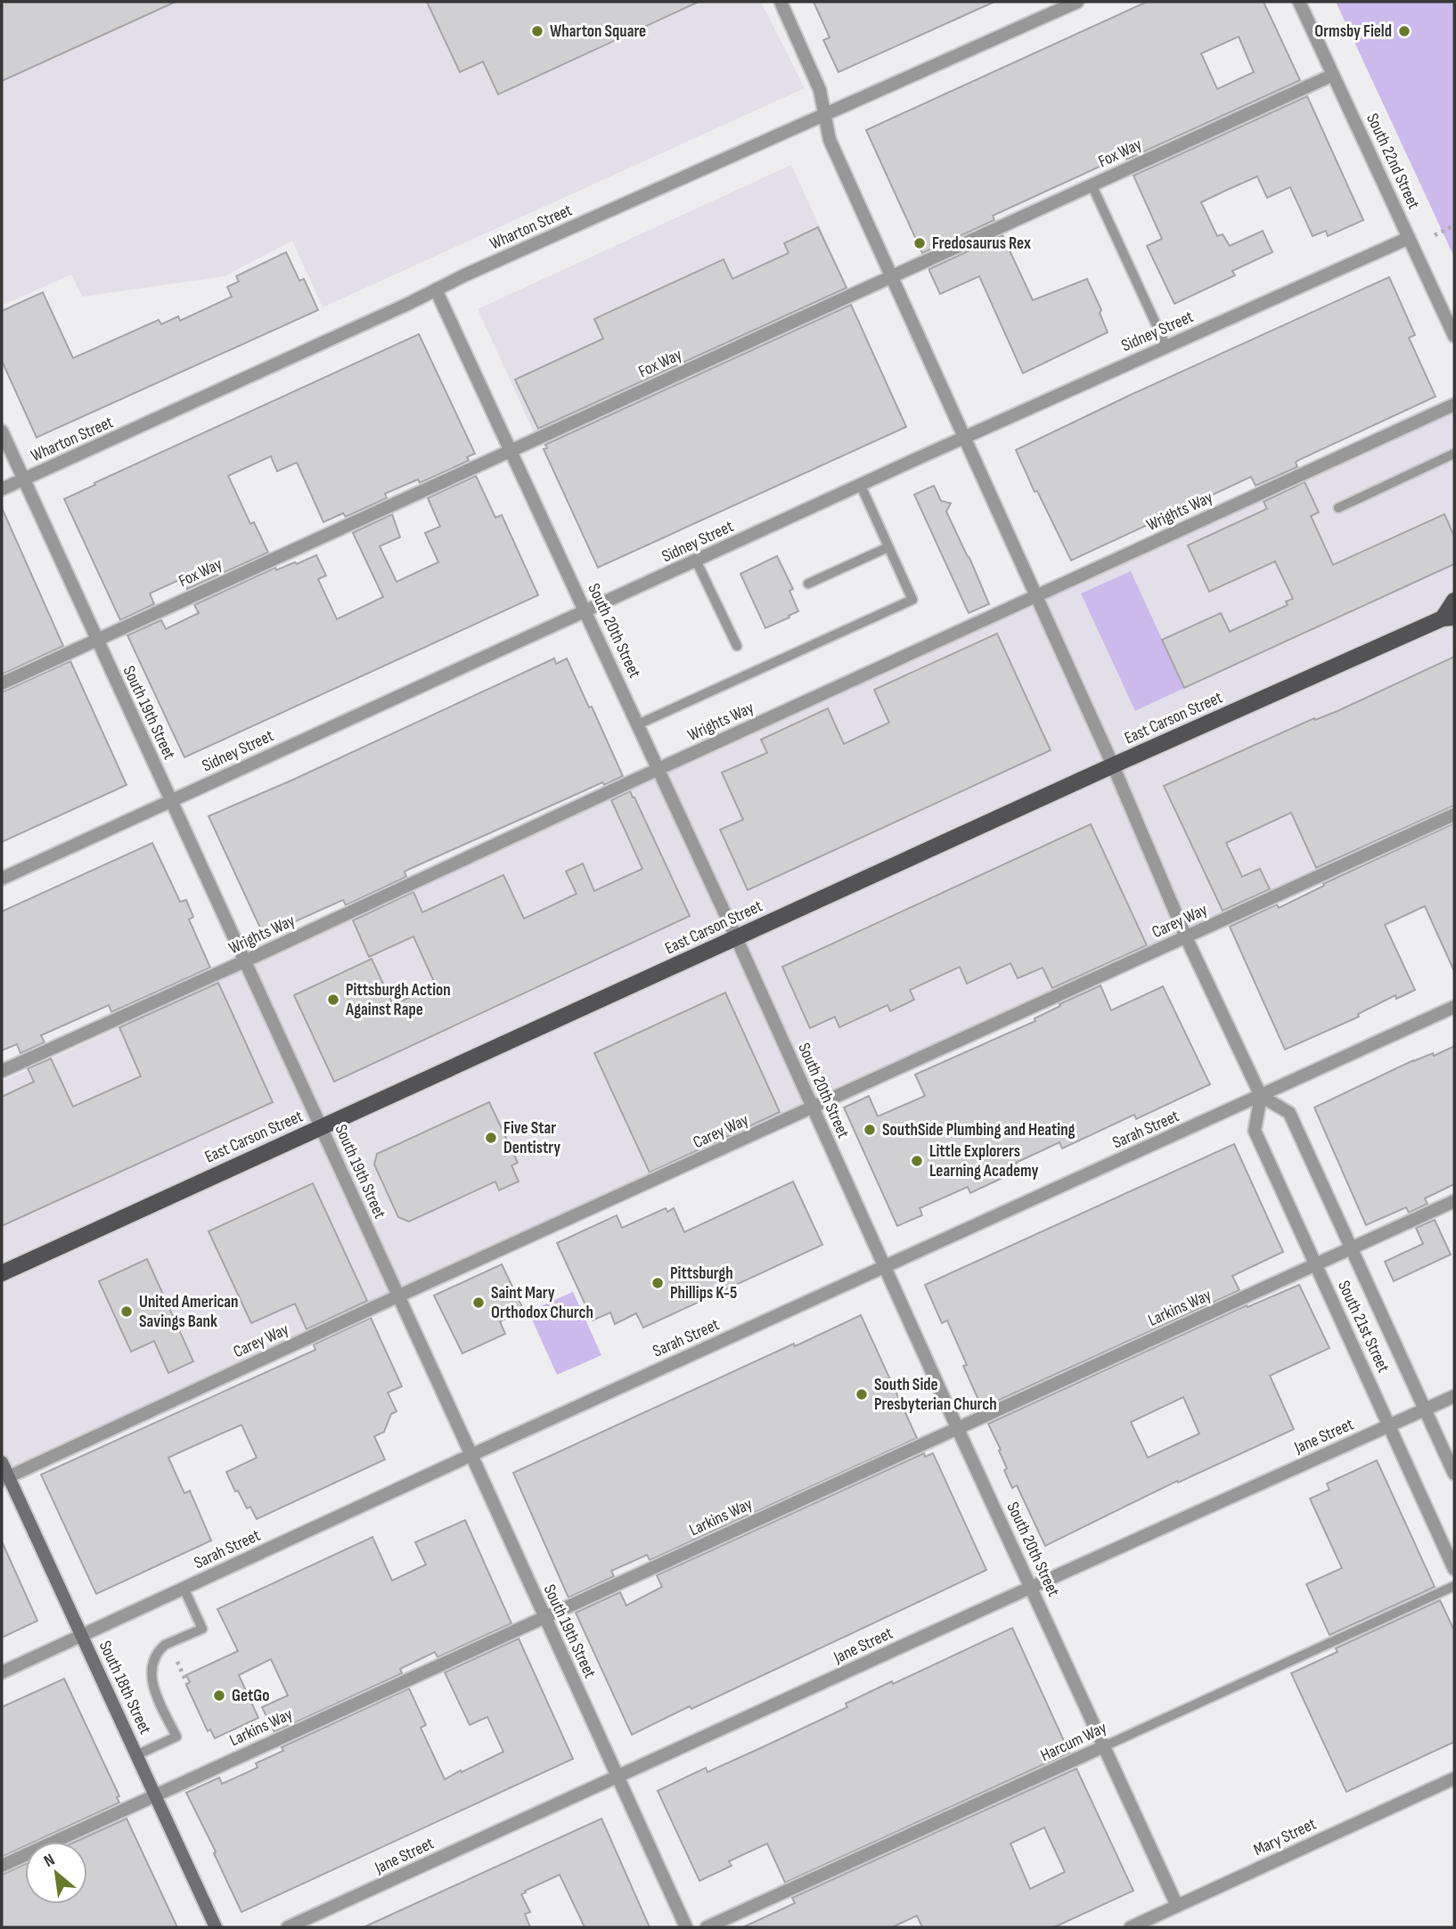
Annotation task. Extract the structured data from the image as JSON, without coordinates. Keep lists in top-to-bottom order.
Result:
{
  "streets": {
    "main road": ["East Carson Street", "South 18th Street"],
    "street": [
      "Fox Way",
      "South 22nd Street",
      "Wharton Street",
      "Sidney Street",
      "Wrights Way",
      "South 20th Street",
      "South 19th Street",
      "Carey Way",
      "Sarah Street",
      "Larkins Way",
      "South 21st Street",
      "Jane Street",
      "Harcum Way",
      "Mary Street"
    ]
  },
  "crossings": [
    ["Fox Way", "South 22nd Street"],
    ["Fox Way", "South 20th Street"],
    ["Fox Way", "South 19th Street"],
    ["South 22nd Street", "Sidney Street"],
    ["Wharton Street", "South 20th Street"],
    ["Wharton Street", "South 19th Street"],
    ["Sidney Street", "South 20th Street"],
    ["Sidney Street", "South 19th Street"],
    ["Wrights Way", "South 20th Street"],
    ["Wrights Way", "South 19th Street"],
    ["South 20th Street", "East Carson Street"],
    ["South 20th Street", "Carey Way"],
    ["South 20th Street", "Sarah Street"],
    ["South 20th Street", "Larkins Way"],
    ["South 20th Street", "Jane Street"],
    ["South 20th Street", "Harcum Way"],
    ["South 20th Street", "Mary Street"],
    ["South 19th Street", "East Carson Street"],
    ["South 19th Street", "Carey Way"],
    ["South 19th Street", "Sarah Street"],
    ["South 19th Street", "Larkins Way"],
    ["South 19th Street", "Jane Street"],
    ["Carey Way", "South 18th Street"],
    ["Sarah Street", "South 21st Street"],
    ["Sarah Street", "South 18th Street"],
    ["Larkins Way", "South 21st Street"],
    ["Larkins Way", "South 18th Street"],
    ["South 21st Street", "Jane Street"]
  ],
  "places": [
    "Wharton Square",
    "Ormsby Field",
    "Fredosaurus Rex",
    "Pittsburgh Action Against Rape",
    "SouthSide Plumbing and Heating",
    "Five Star Dentistry",
    "Little Explorers Learning Academy",
    "Pittsburgh Phillips K-5",
    "Saint Mary Orthodox Church",
    "United American Savings Bank",
    "South Side Presbyterian Church",
    "GetGo"
  ],
  "north": "top left"
}
